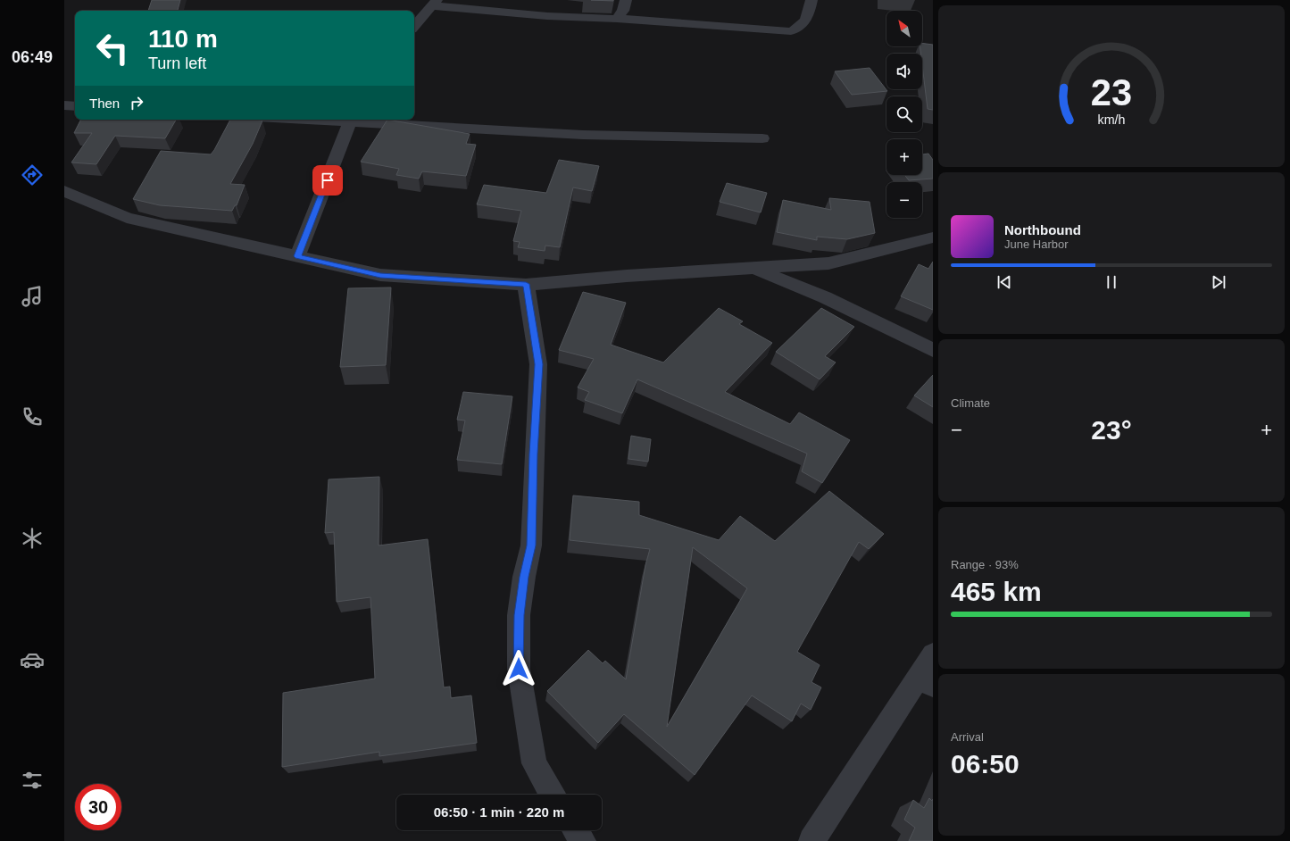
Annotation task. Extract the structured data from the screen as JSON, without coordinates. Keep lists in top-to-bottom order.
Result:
{
  "north": "top left",
  "page": {
    "tabs": "06:49",
    "map_buttons": ["+", "−"],
    "turn": ["110 m", "Turn left"],
    "then": "Then",
    "song": ["Northbound", "June Harbor"],
    "tile": [
      "Climate",
      ["Range · 93%", "465 km"],
      ["Arrival", "06:50"]
    ],
    "heat": ["−", "23°", "+"],
    "limit": "30",
    "trip": "06:50 · 1 min · 220 m",
    "gauge": ["23", "km/h"]
  }
}
